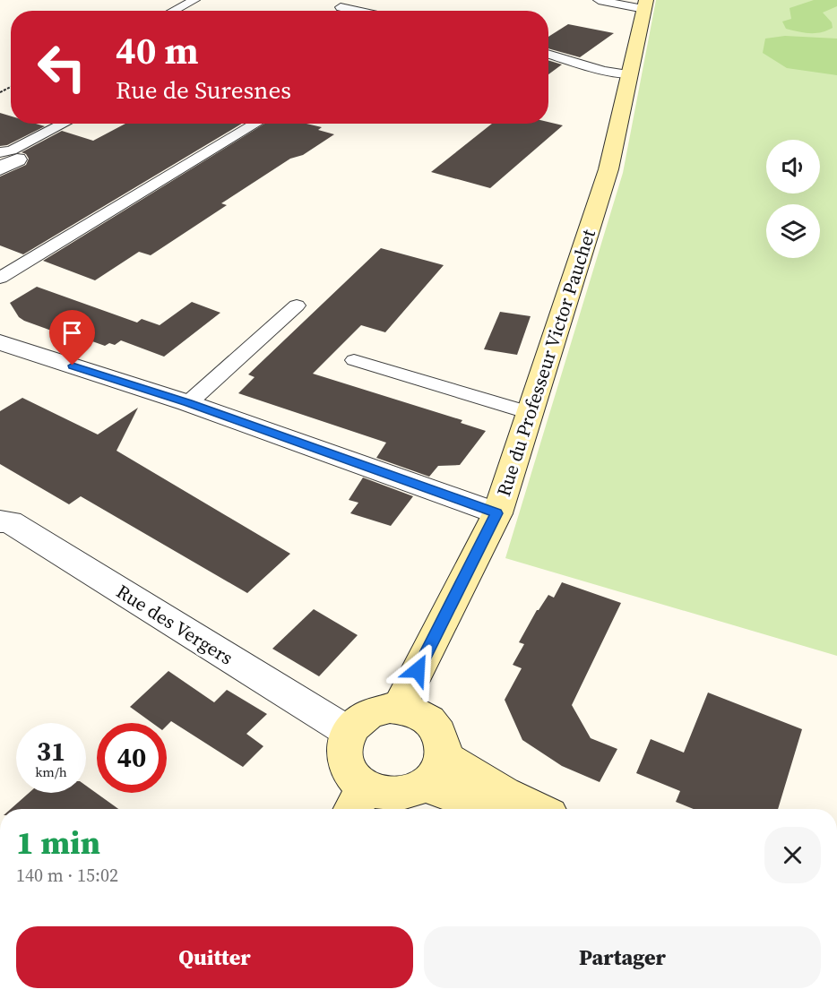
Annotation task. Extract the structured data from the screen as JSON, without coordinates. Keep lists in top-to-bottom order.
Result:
{
  "streets": {
    "street": ["Rue du Professeur Victor Pauchet", "Rue des Vergers"]
  },
  "crossings": [
    ["Rue du Professeur Victor Pauchet", "Rue des Vergers"]
  ],
  "page": {
    "turn": ["40 m", "Rue de Suresnes"],
    "speed": "31 km/h",
    "limit": "40",
    "heading": ["1 min", "140 m · 15:02"],
    "buttons": ["Quitter", "Partager"]
  }
}
